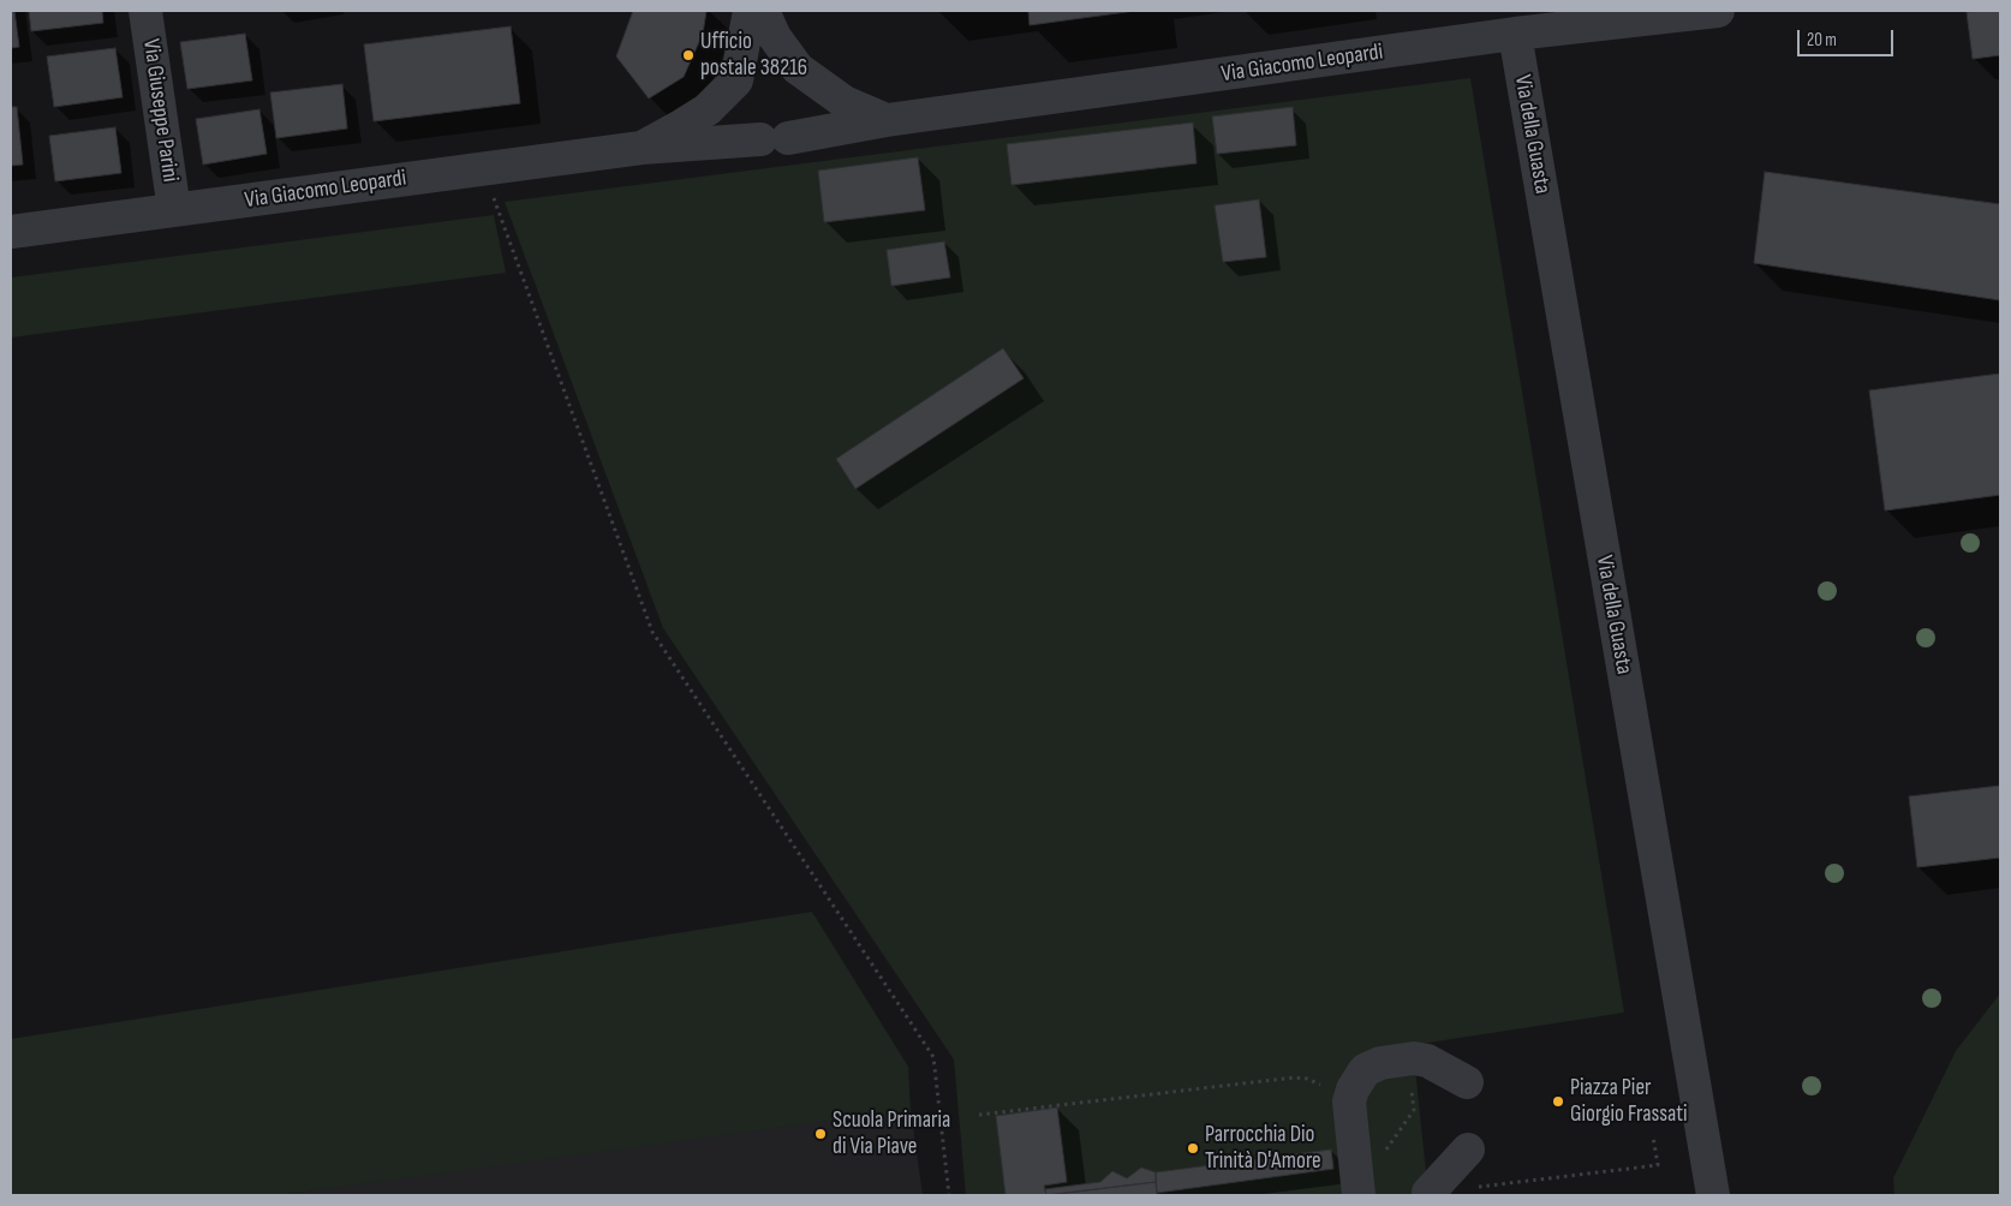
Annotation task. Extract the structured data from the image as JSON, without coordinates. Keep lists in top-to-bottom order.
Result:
{
  "streets": {
    "street": ["Via Giacomo Leopardi", "Via Giuseppe Parini", "Via della Guasta"]
  },
  "crossings": [
    ["Via Giacomo Leopardi", "Via Giuseppe Parini"],
    ["Via Giacomo Leopardi", "Via della Guasta"]
  ],
  "places": [
    "Ufficio postale 38216",
    "Piazza Pier Giorgio Frassati",
    "Scuola Primaria di Via Piave",
    "Parrocchia Dio Trinità D'Amore"
  ],
  "scale_bar": "20 m"
}
